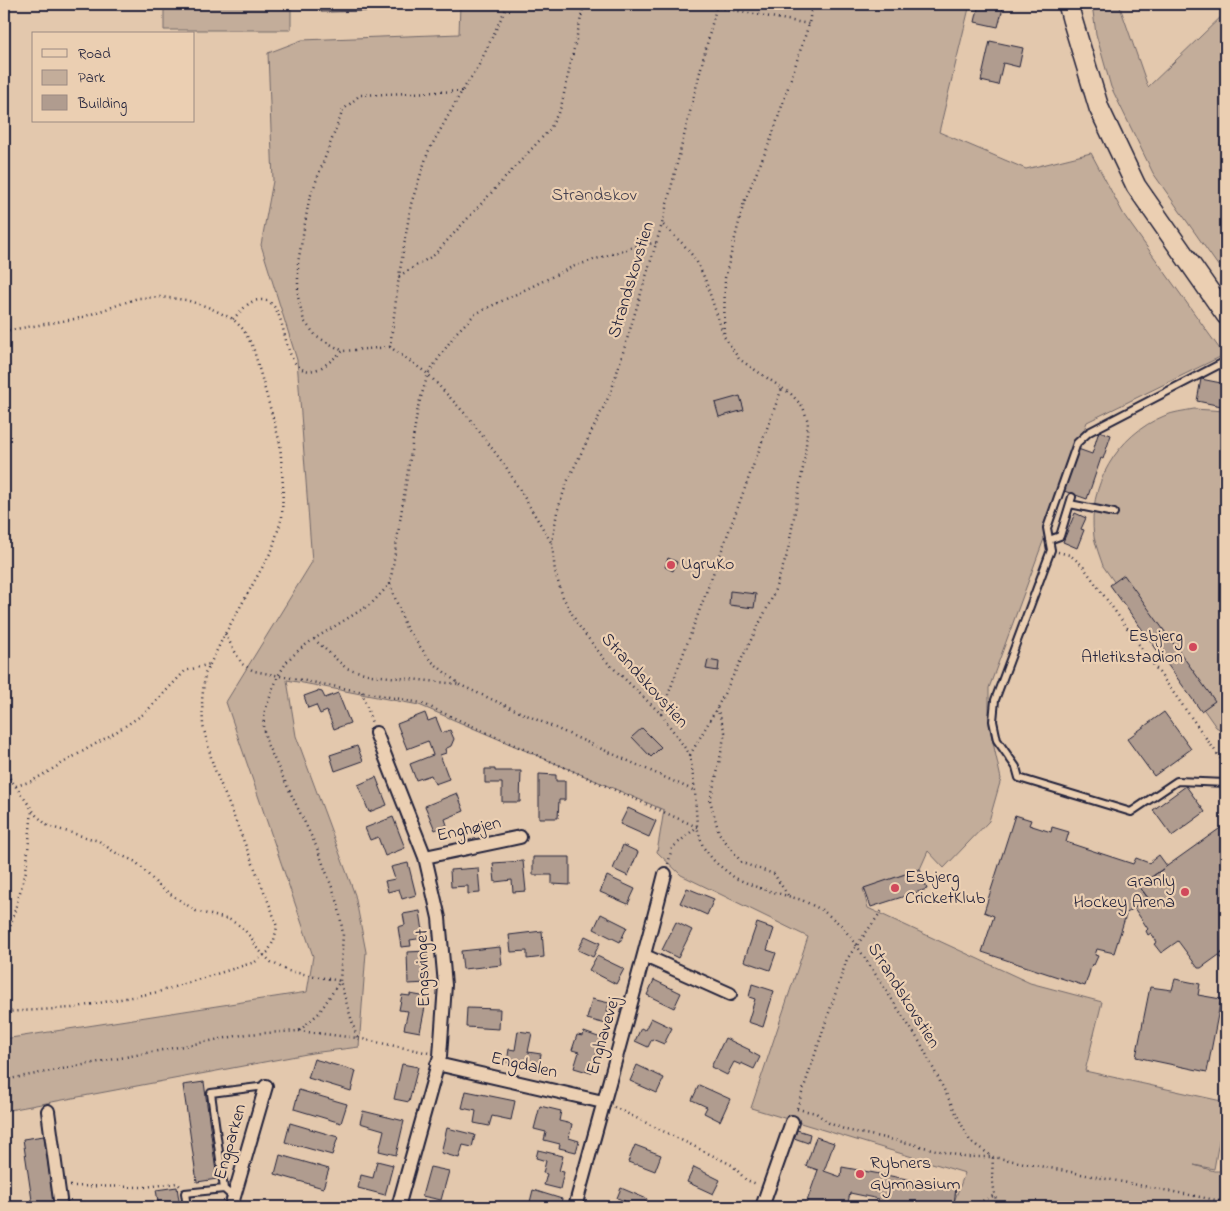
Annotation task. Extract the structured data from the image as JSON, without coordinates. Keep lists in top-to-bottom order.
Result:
{
  "streets": {
    "street": [
      "Enghøjen",
      "Engsvinget",
      "Enghavevej",
      "Engdalen",
      "Engparken"
    ],
    "path": ["Strandskovstien"]
  },
  "crossings": [
    ["Enghøjen", "Engsvinget"],
    ["Engsvinget", "Engdalen"],
    ["Enghavevej", "Engdalen"]
  ],
  "parks": ["Strandskov"],
  "places": [
    "UgruKo",
    "Esbjerg Atletikstadion",
    "Esbjerg CricketKlub",
    "Granly Hockey Arena",
    "Rybners Gymnasium"
  ],
  "legend": ["Road", "Park", "Building"]
}
